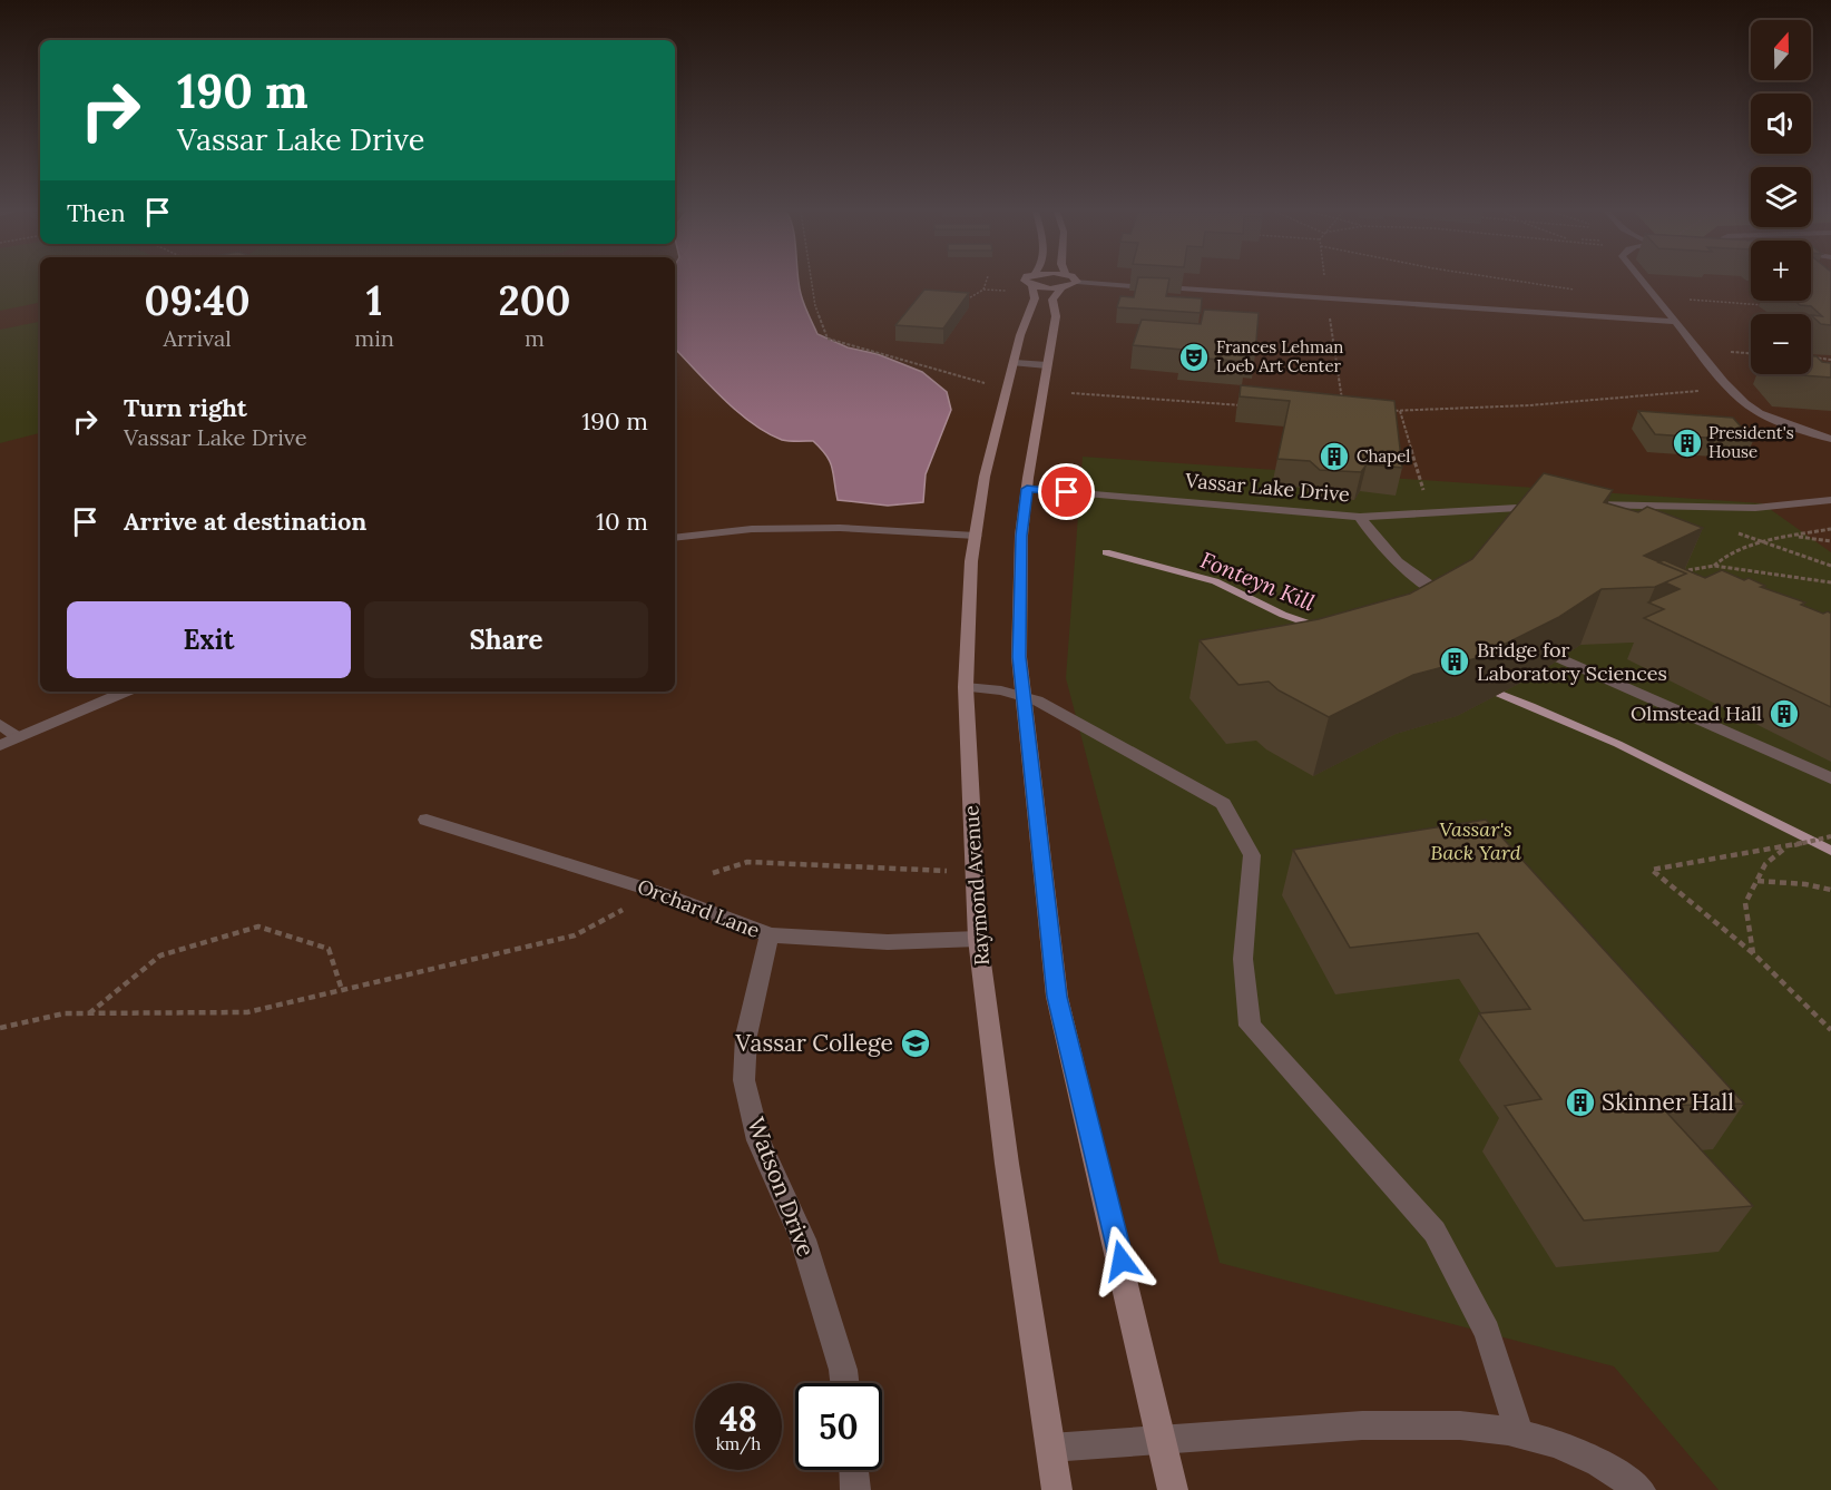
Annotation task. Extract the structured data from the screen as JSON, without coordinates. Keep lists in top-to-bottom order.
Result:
{
  "streets": {
    "main road": ["Raymond Avenue"],
    "street": ["Vassar Lake Drive", "Orchard Lane", "Watson Drive"]
  },
  "crossings": [
    ["Raymond Avenue", "Orchard Lane"],
    ["Orchard Lane", "Watson Drive"]
  ],
  "water": ["Fonteyn Kill"],
  "parks": ["Vassar's Back Yard"],
  "places": {
    "theatre": ["Frances Lehman Loeb Art Center"],
    "building": [
      "President's House",
      "Chapel",
      "Bridge for Laboratory Sciences",
      "Olmstead Hall",
      "Skinner Hall"
    ],
    "school or university": ["Vassar College"]
  },
  "north": "top",
  "page": {
    "map_buttons": ["+", "−"],
    "turn": ["190 m", "Vassar Lake Drive"],
    "then": "Then",
    "eta": [
      "09:40",
      "Arrival",
      "1",
      "min",
      "200",
      "m"
    ],
    "list": [
      {
        "name": "Turn right",
        "note": "Vassar Lake Drive",
        "value": "190 m"
      },
      {
        "name": "Arrive at destination",
        "value": "10 m"
      }
    ],
    "buttons": ["Exit", "Share"],
    "speed": "48 km/h",
    "limit": "50"
  }
}
